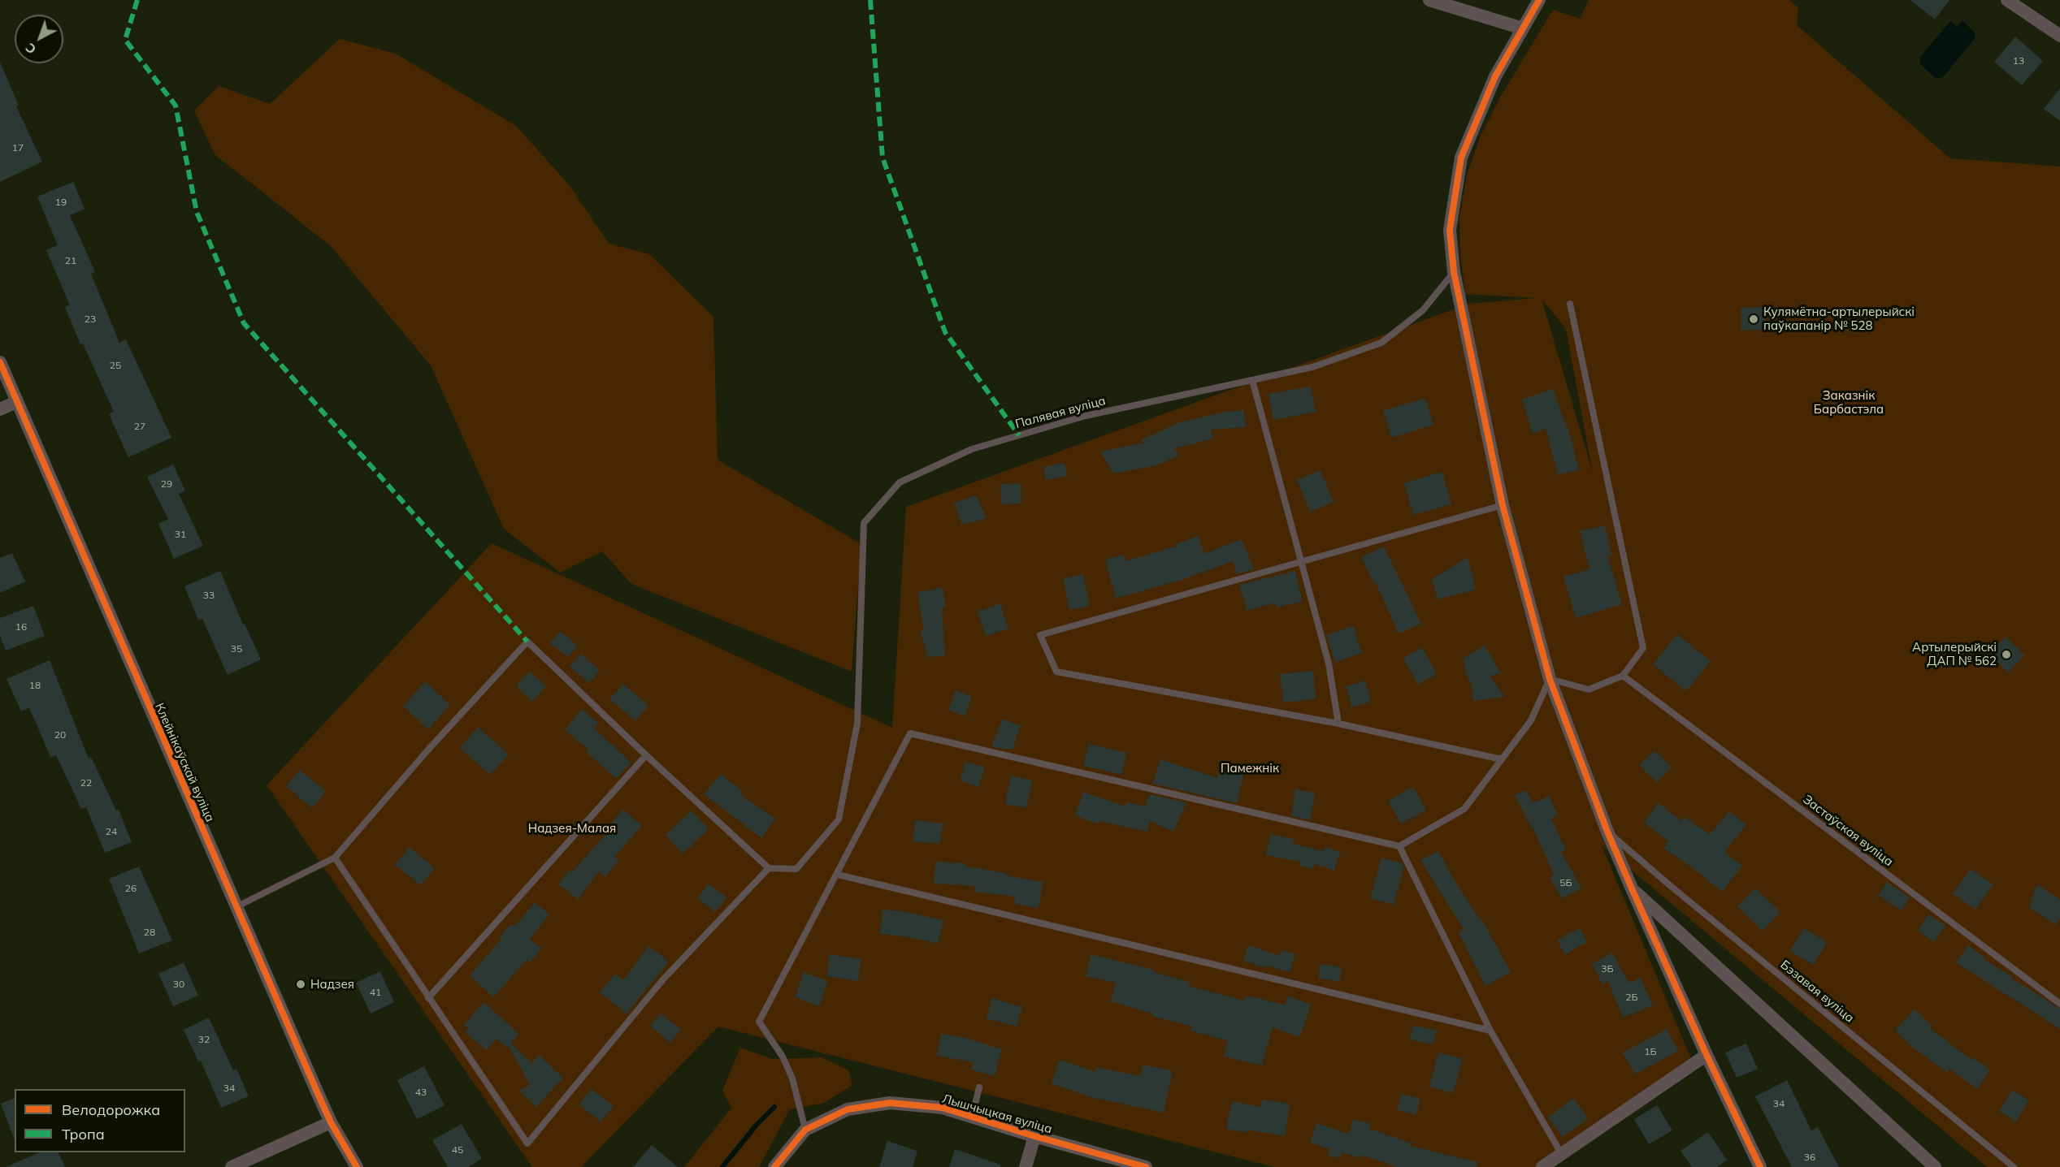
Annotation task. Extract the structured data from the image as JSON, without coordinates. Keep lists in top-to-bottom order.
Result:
{
  "streets": {
    "street": ["Клейнікаўскай вуліца", "Лышчыцкая вуліца"],
    "lane": ["Палявая вуліца", "Застаўская вуліца", "Бэзавая вуліца"]
  },
  "parks": ["Заказнік Барбастэла", "Памежнік", "Надзея-Малая"],
  "places": ["Кулямётна-артылерыйскі паўкапанір № 528", "Артылерыйскі ДАП № 562", "Надзея"],
  "house_numbers": [
    "13",
    "17",
    "19",
    "21",
    "23",
    "25",
    "27",
    "29",
    "31",
    "33",
    "16",
    "35",
    "18",
    "20",
    "22",
    "24",
    "5Б",
    "26",
    "28",
    "3Б",
    "30",
    "41",
    "2Б",
    "32",
    "1Б",
    "34",
    "43",
    "34",
    "45",
    "36"
  ],
  "legend": ["Велодорожка", "Тропа"],
  "north": "bottom left"
}
